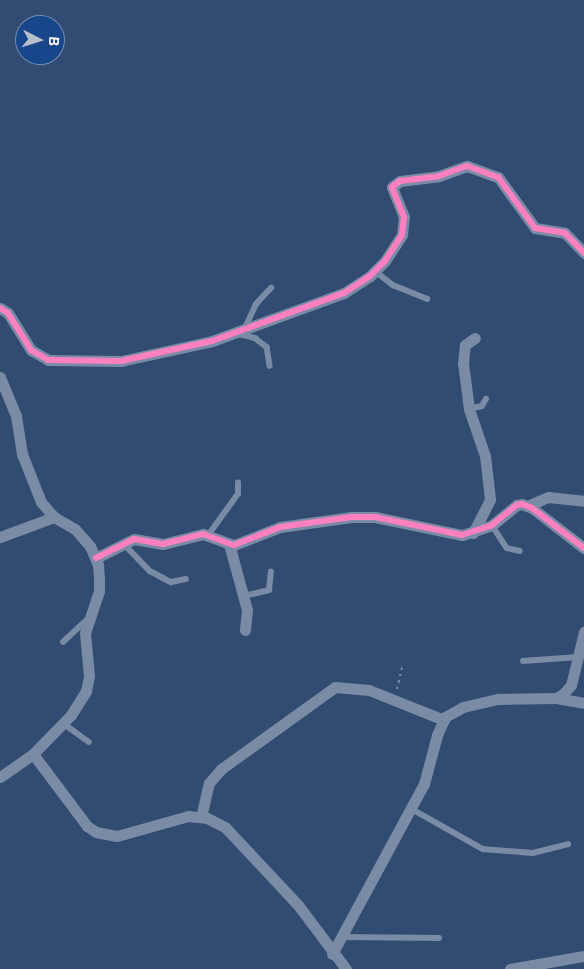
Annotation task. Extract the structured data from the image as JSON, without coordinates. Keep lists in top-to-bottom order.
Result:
{
  "north": "right"
}
